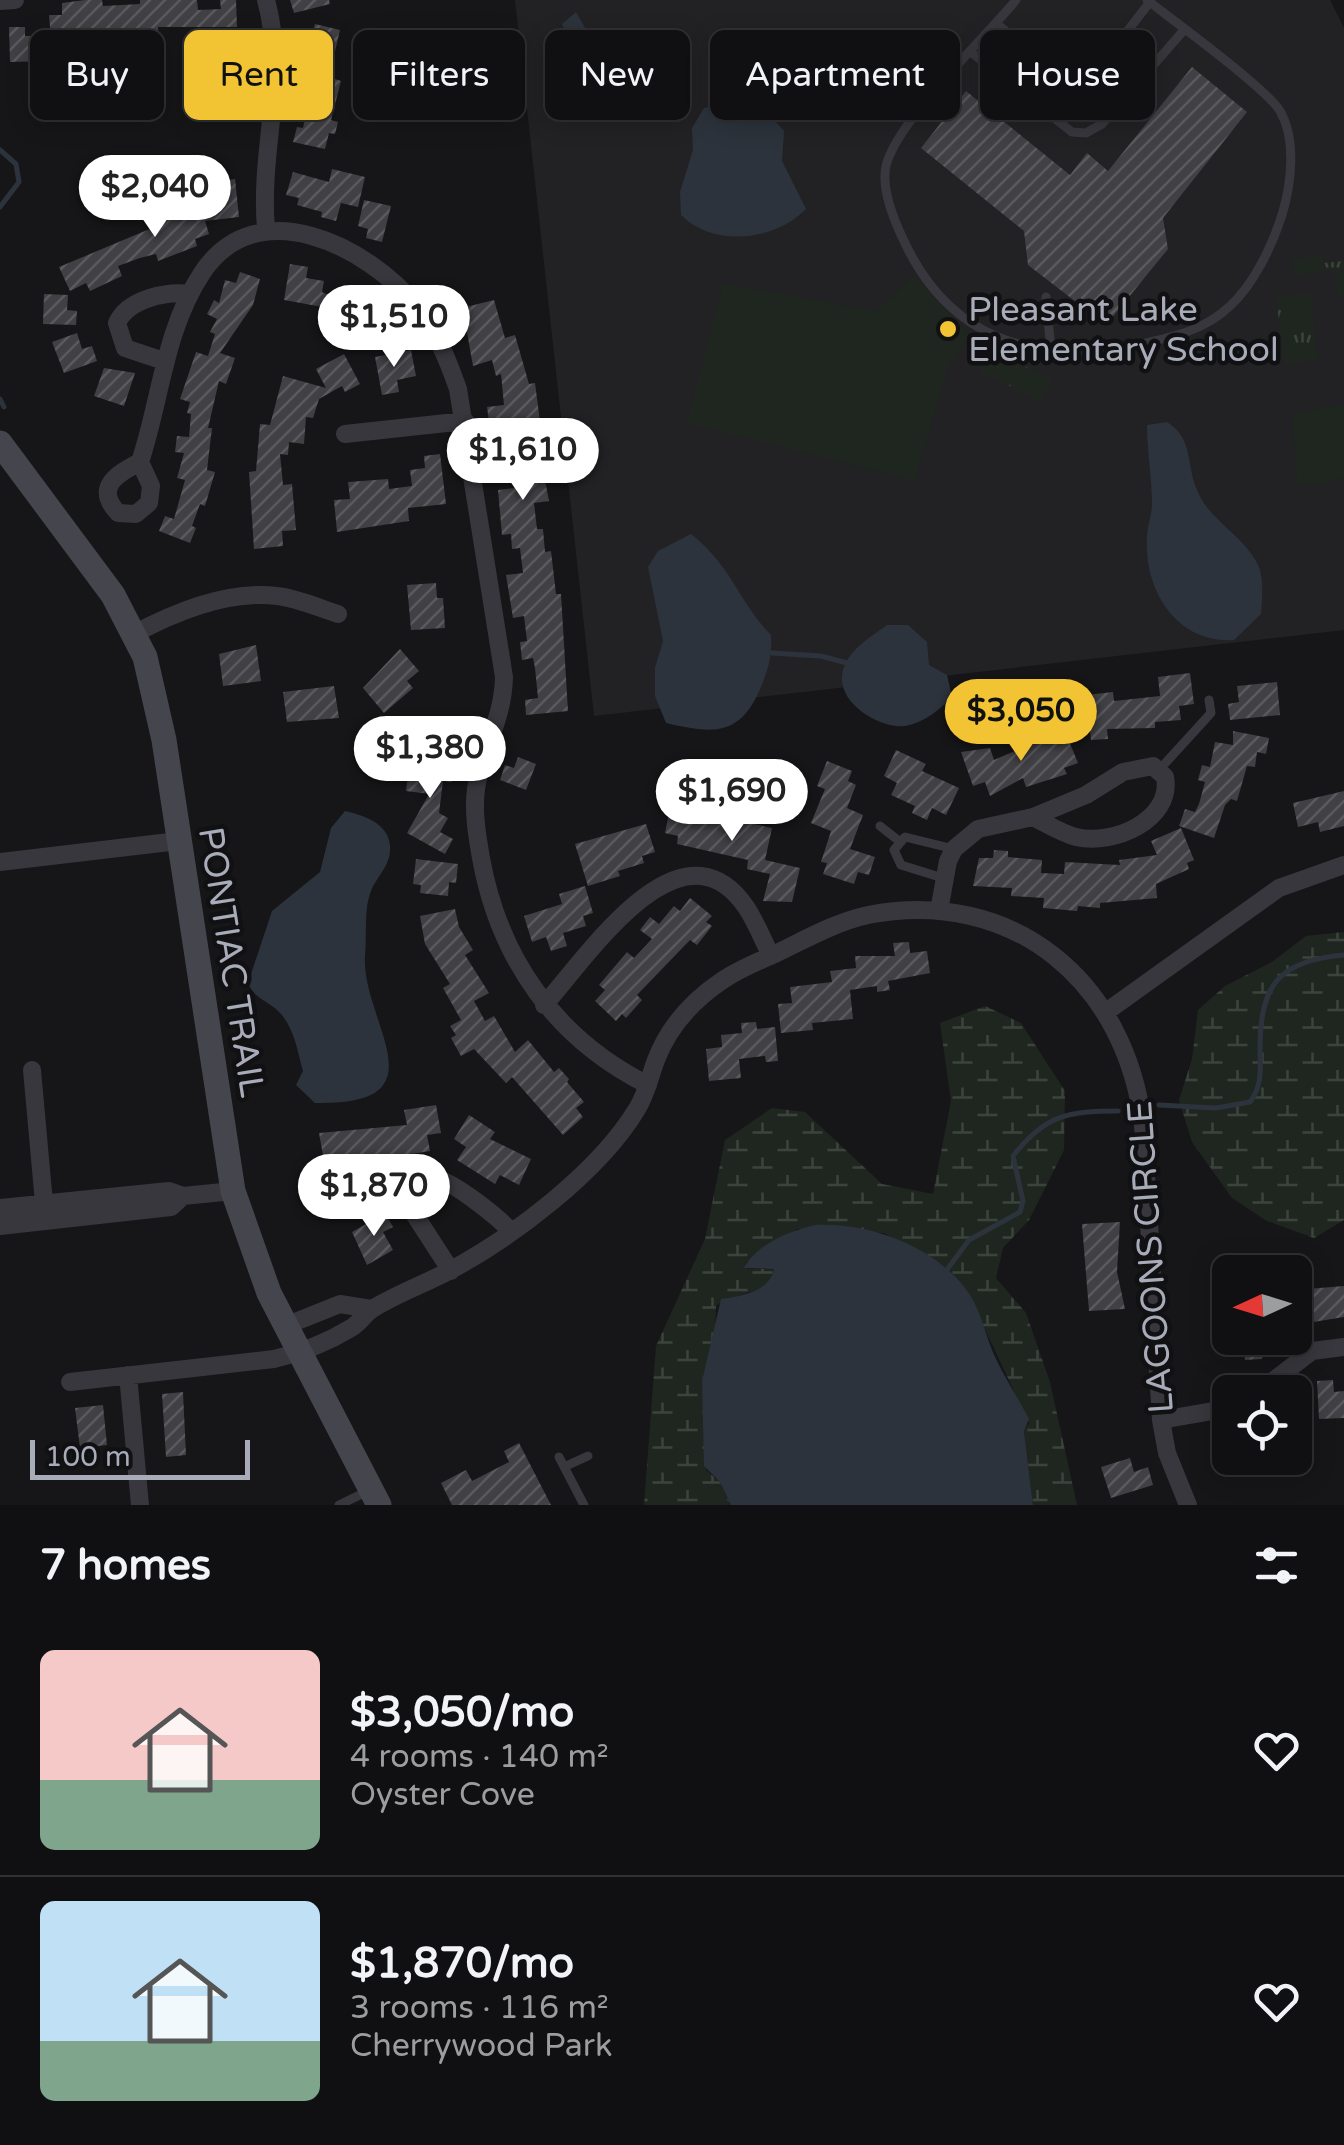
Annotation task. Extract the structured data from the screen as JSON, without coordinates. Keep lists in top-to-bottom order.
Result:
{
  "streets": {
    "main road": ["PONTIAC TRAIL"],
    "street": ["LAGOONS CIRCLE"]
  },
  "crossings": [
    ["PONTIAC TRAIL", "LAGOONS CIRCLE"]
  ],
  "places": ["Pleasant Lake Elementary School"],
  "scale_bar": "100 m",
  "north": "left",
  "page": {
    "chip": [
      "Buy",
      "Rent",
      "Filters",
      "New",
      "Apartment",
      "House"
    ],
    "price": [
      "$2,040",
      "$1,510",
      "$1,610",
      "$3,050",
      "$1,380",
      "$1,690",
      "$1,870"
    ],
    "scale": "100 m",
    "heading": "7 homes",
    "list": [
      {
        "name": "$3,050/mo",
        "note": "4 rooms · 140 m² · Oyster Cove"
      },
      {
        "name": "$1,870/mo",
        "note": "3 rooms · 116 m² · Cherrywood Park"
      }
    ]
  }
}
